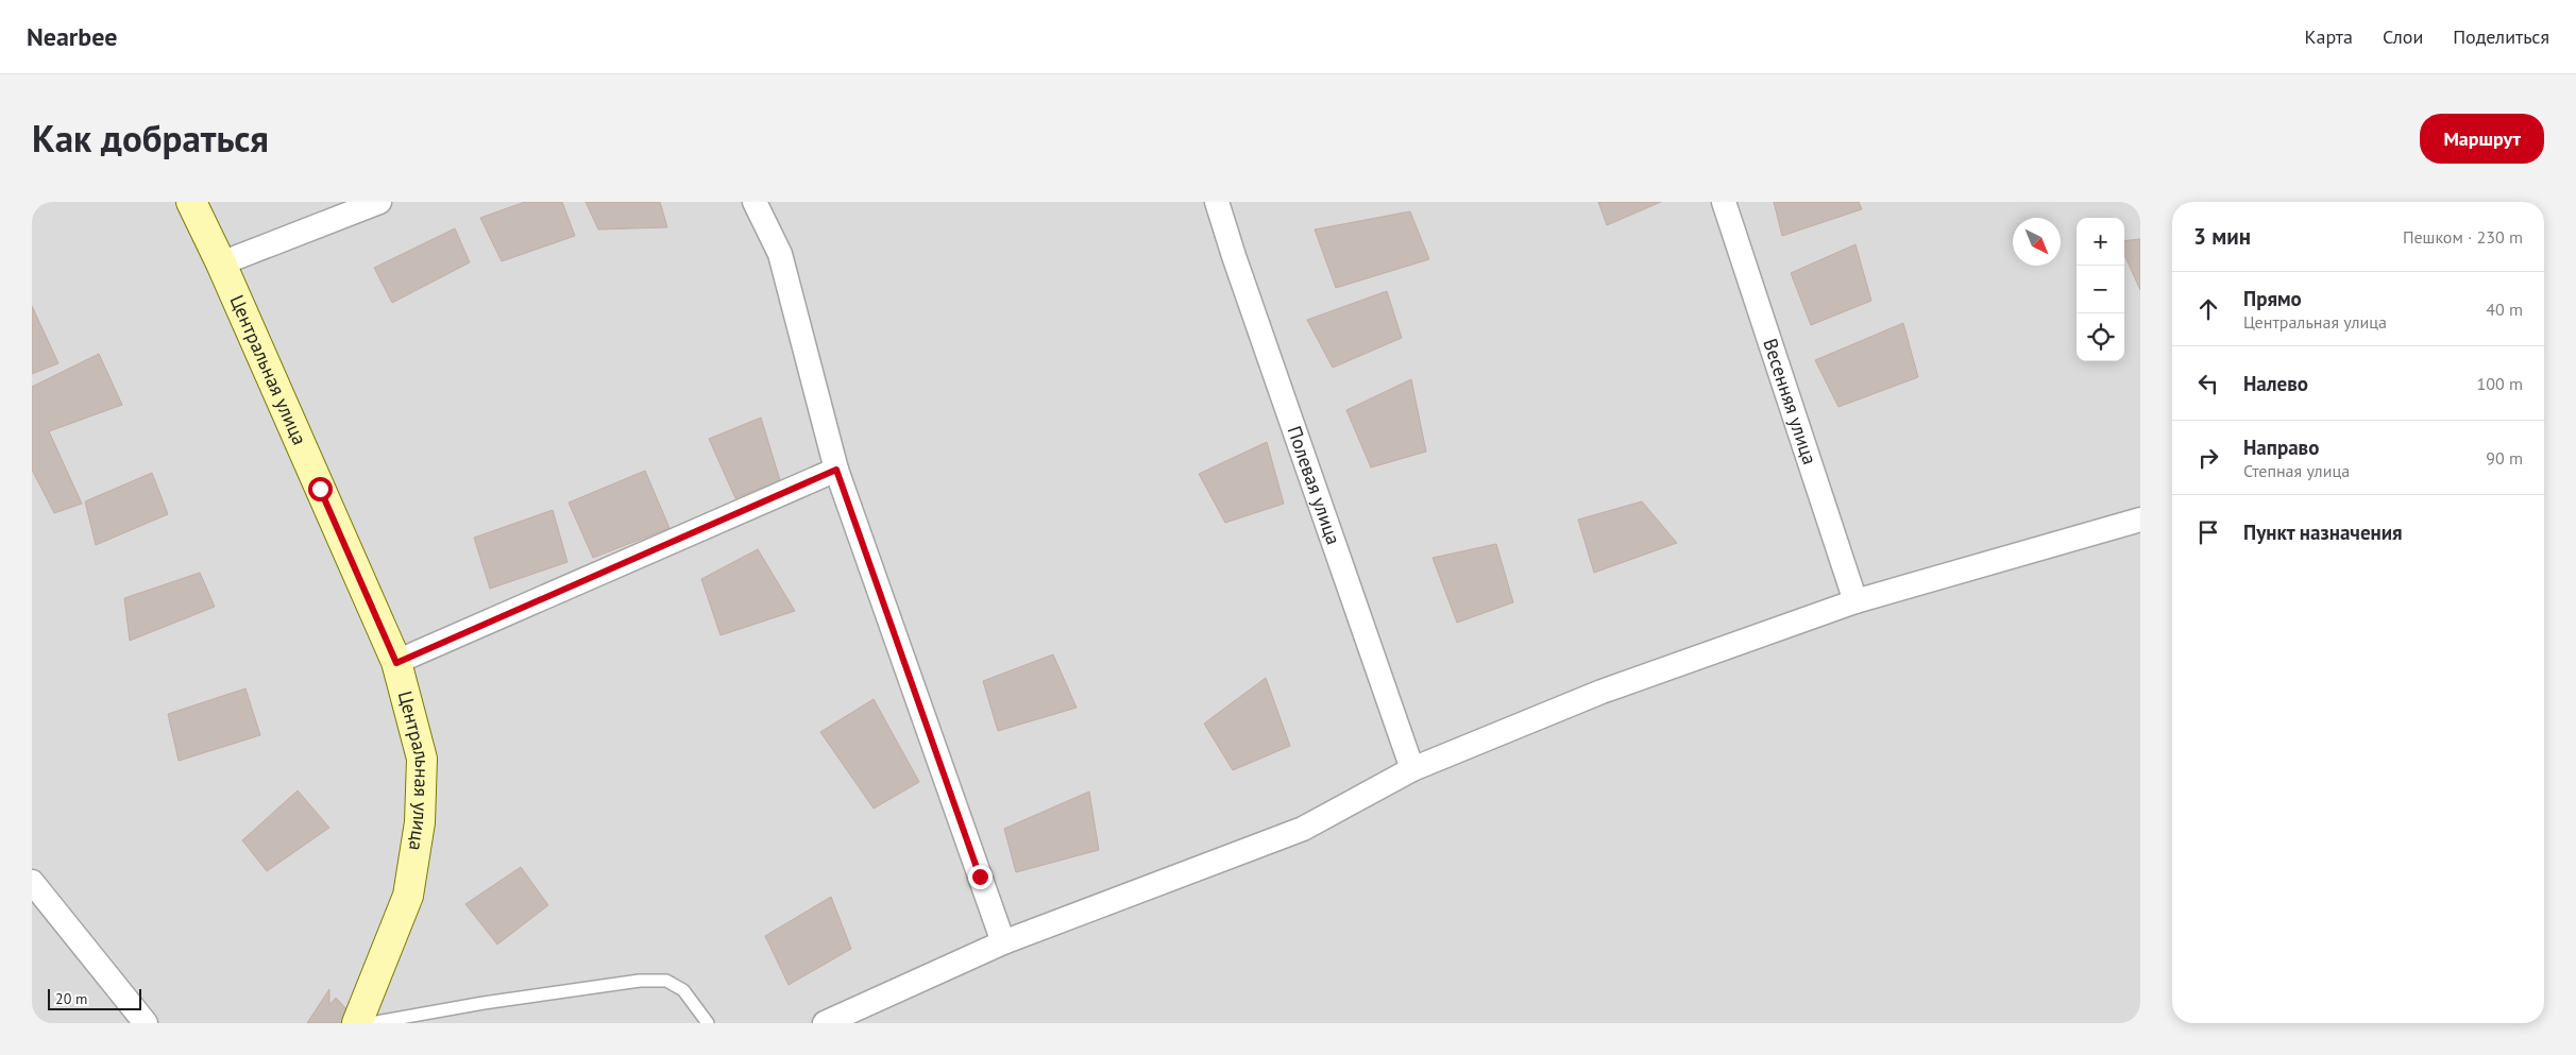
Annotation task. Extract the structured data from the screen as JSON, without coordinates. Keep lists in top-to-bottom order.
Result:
{
  "streets": {
    "street": ["Центральная улица", "Весенняя улица", "Полевая улица"]
  },
  "scale_bar": "20 m",
  "north": "bottom right",
  "page": {
    "header": "Nearbee",
    "nav": ["Карта", "Слои", "Поделиться"],
    "title": "Как добраться",
    "buttons": "Маршрут",
    "heading": ["3 мин", "Пешком · 230 m"],
    "map_buttons": ["+", "−"],
    "list": [
      ["Прямо", "Центральная улица", "40 m"],
      ["Налево", "100 m"],
      ["Направо", "Степная улица", "90 m"],
      "Пункт назначения"
    ],
    "scale": "20 m"
  }
}
